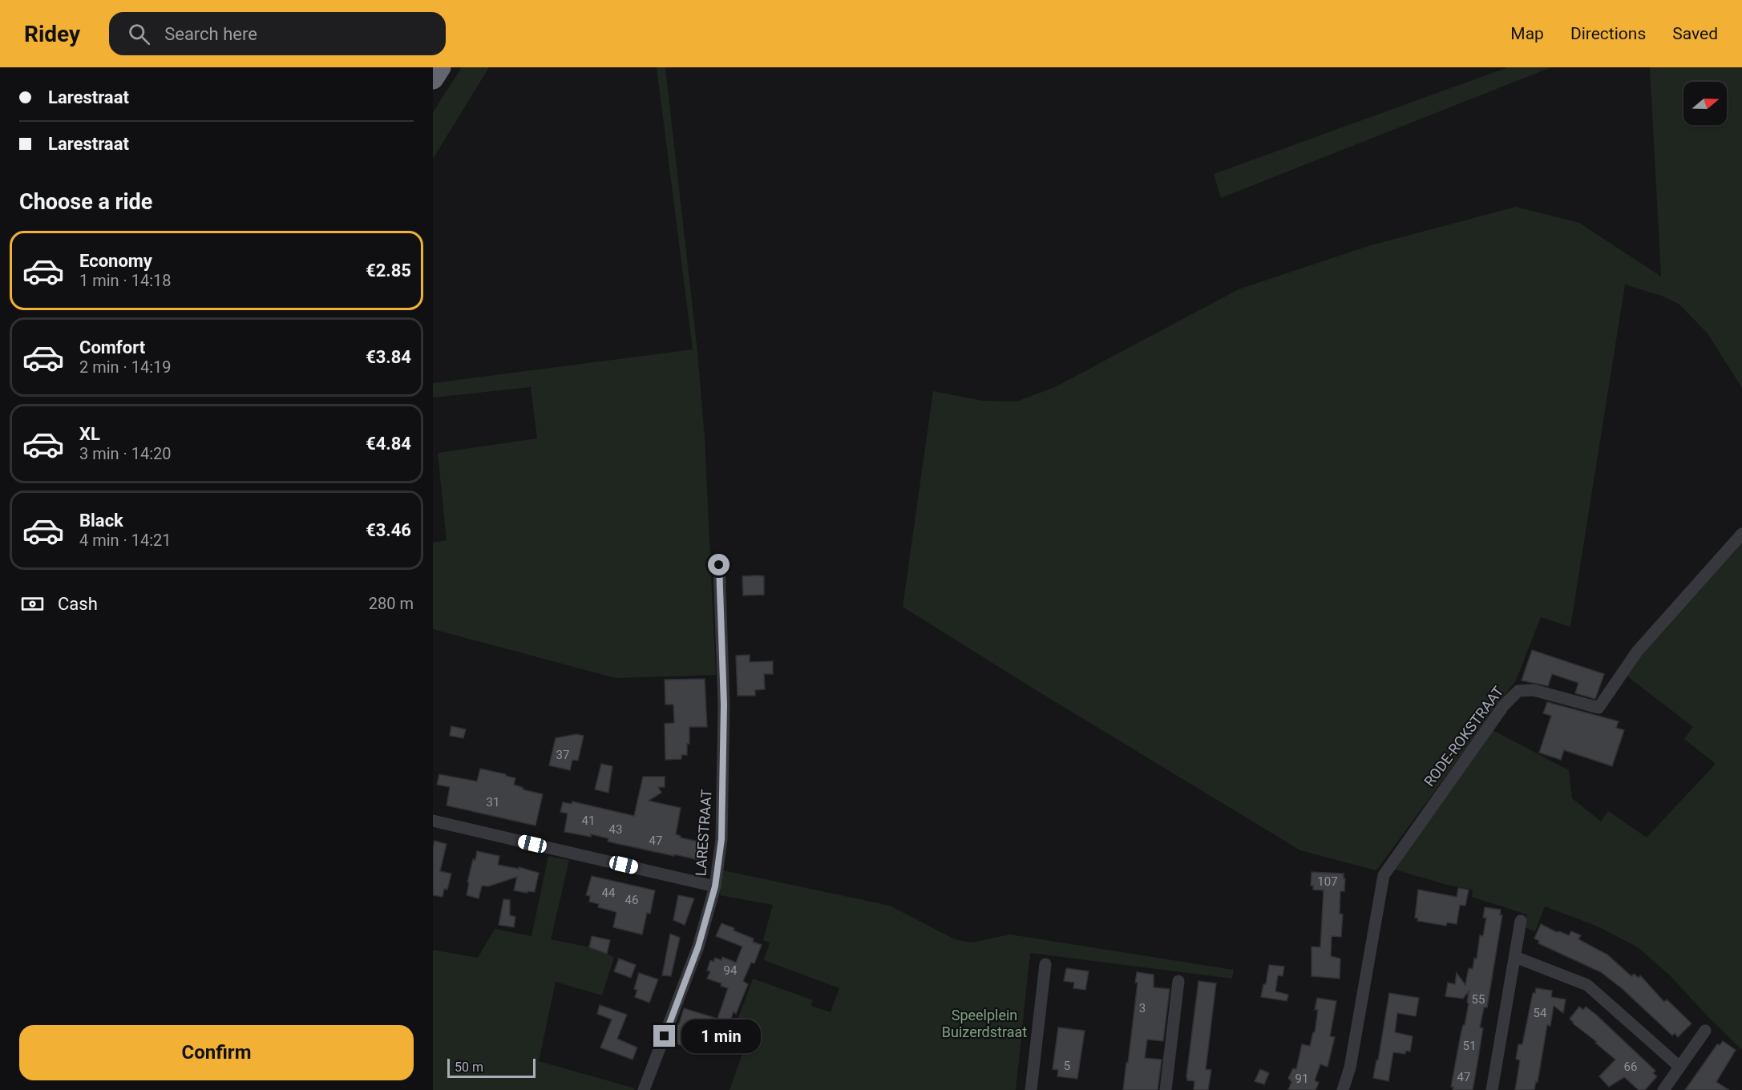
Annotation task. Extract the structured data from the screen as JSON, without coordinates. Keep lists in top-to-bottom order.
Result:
{
  "streets": {
    "street": ["RODE-ROKSTRAAT", "LARESTRAAT"]
  },
  "parks": ["Speelplein Buizerdstraat"],
  "house_numbers": [
    "37",
    "31",
    "41",
    "43",
    "47",
    "107",
    "44",
    "46",
    "94",
    "55",
    "3",
    "54",
    "51",
    "5",
    "66",
    "47",
    "91"
  ],
  "scale_bar": "50 m",
  "north": "right",
  "page": {
    "header": "Ridey",
    "search": "Search here",
    "nav": ["Map", "Directions", "Saved"],
    "banner": ["Larestraat", "Larestraat"],
    "heading": "Choose a ride",
    "list": [
      {
        "name": "Economy",
        "note": "1 min · 14:18",
        "value": "€2.85"
      },
      {
        "name": "Comfort",
        "note": "2 min · 14:19",
        "value": "€3.84"
      },
      {
        "name": "XL",
        "note": "3 min · 14:20",
        "value": "€4.84"
      },
      {
        "name": "Black",
        "note": "4 min · 14:21",
        "value": "€3.46"
      }
    ],
    "pay": ["Cash", "280 m"],
    "buttons": "Confirm",
    "bubble": "1 min",
    "scale": "50 m"
  }
}
